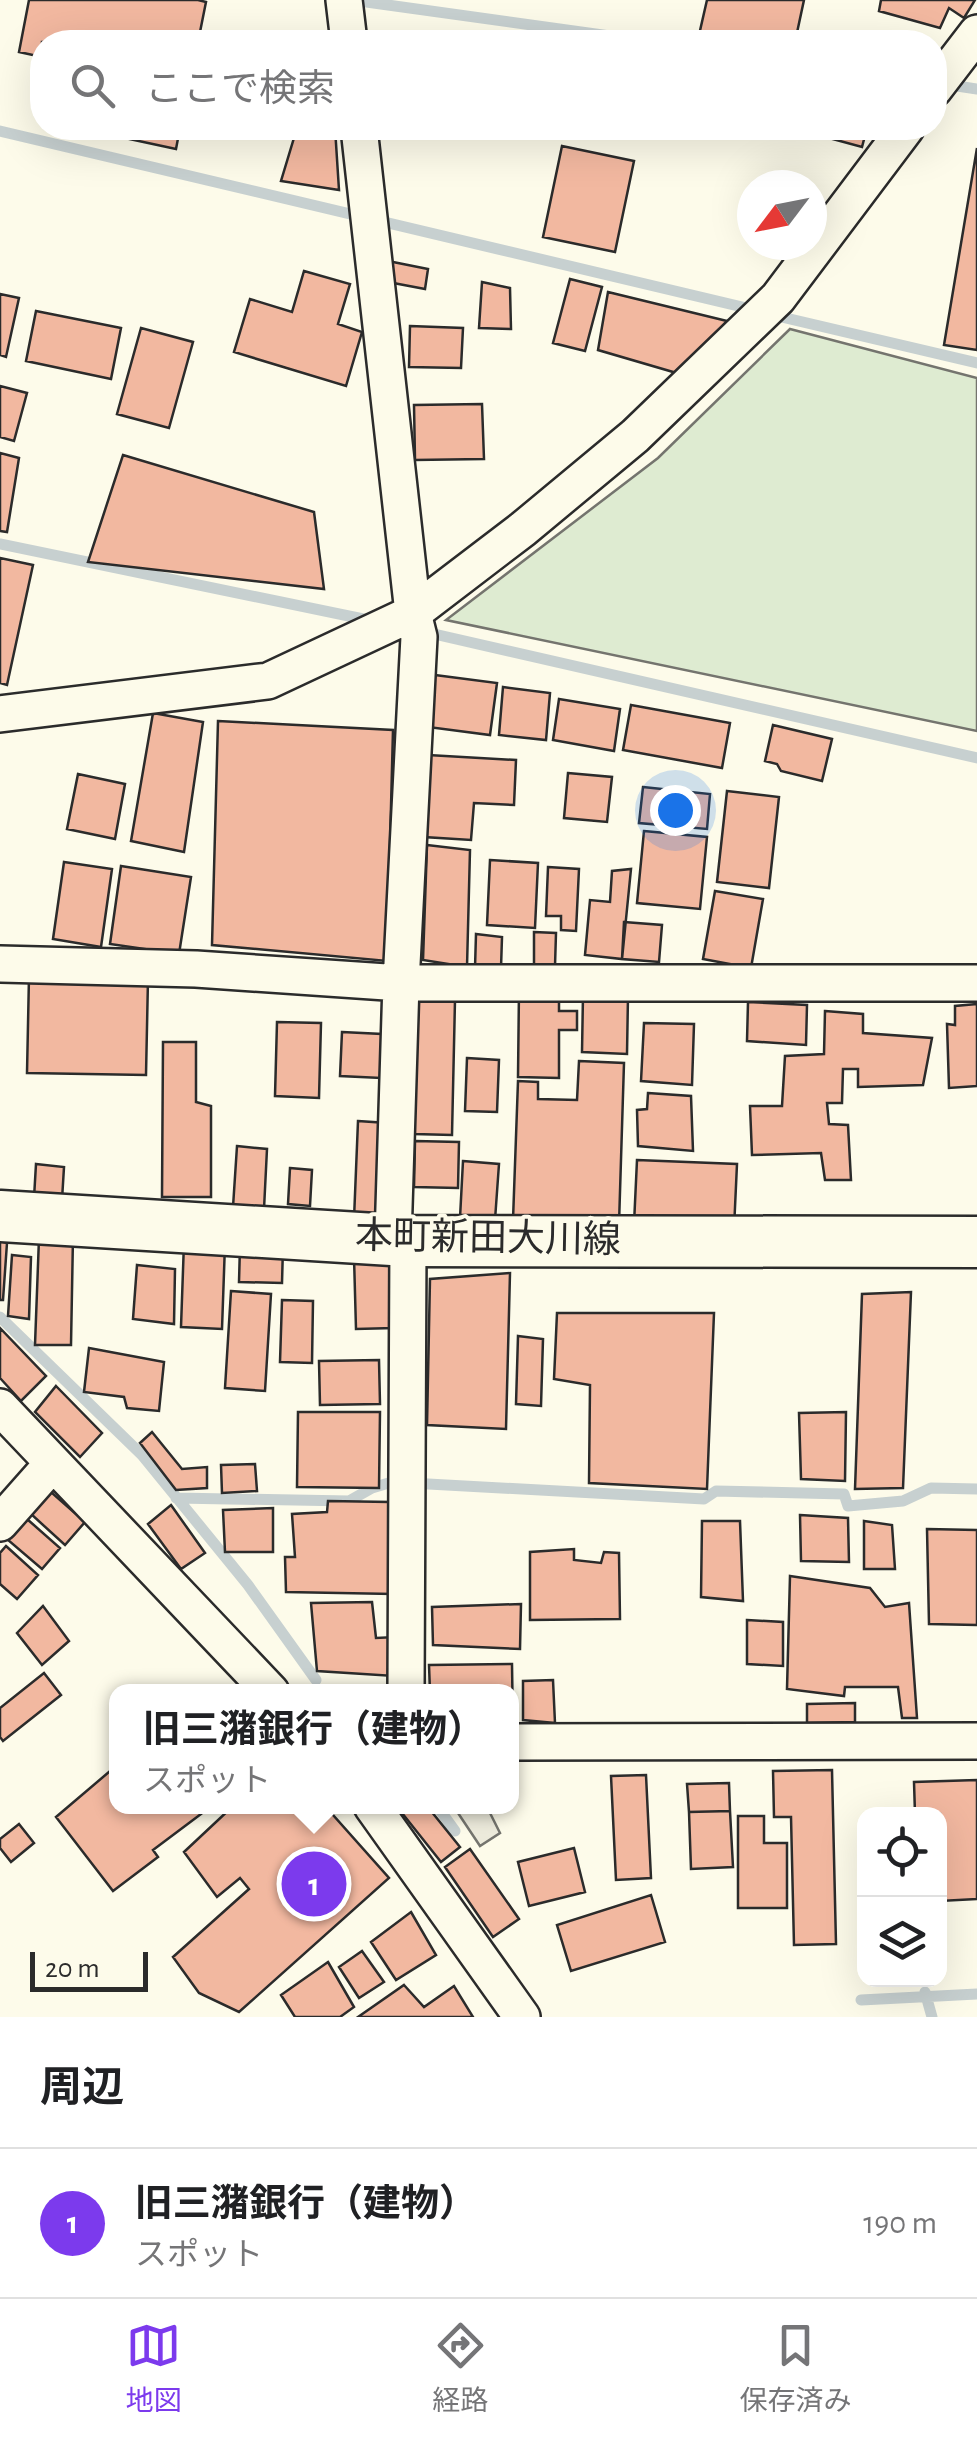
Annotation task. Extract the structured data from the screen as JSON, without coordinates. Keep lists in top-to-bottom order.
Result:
{
  "streets": {
    "main road": ["本町新田大川線"]
  },
  "scale_bar": "20 m",
  "north": "bottom left",
  "page": {
    "search": "ここで検索",
    "popup": ["旧三潴銀行（建物）", "スポット"],
    "pins": "1",
    "scale": "20 m",
    "heading": "周辺",
    "list": [
      {
        "mark": "1",
        "name": "旧三潴銀行（建物）",
        "note": "スポット",
        "value": "190 m"
      }
    ],
    "nav": ["地図", "経路", "保存済み"]
  }
}
